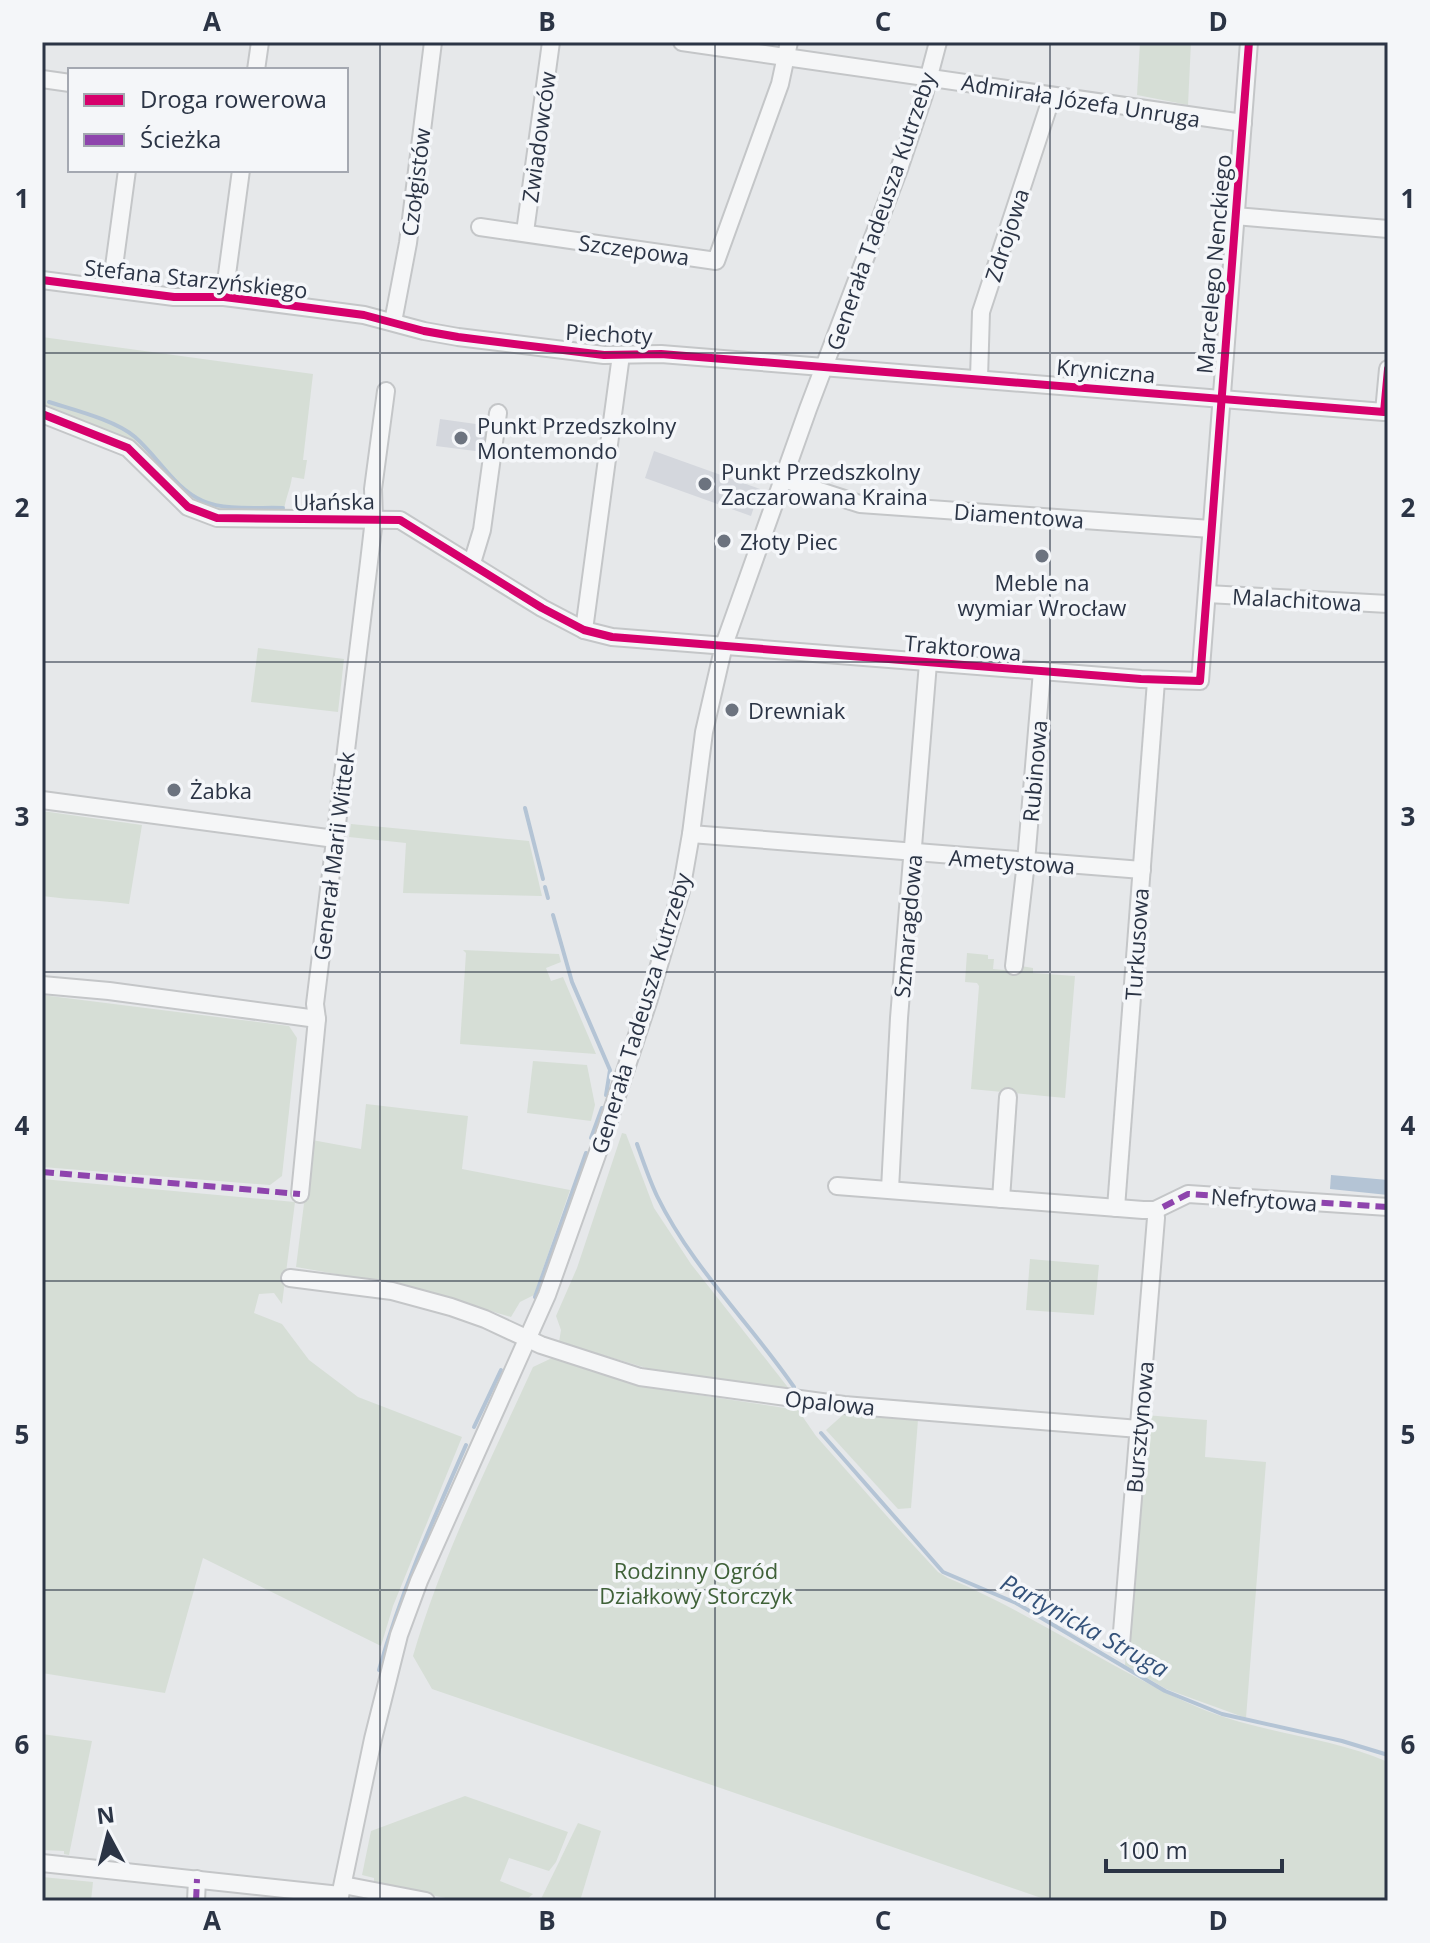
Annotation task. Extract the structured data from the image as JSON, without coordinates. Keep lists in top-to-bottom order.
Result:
{
  "streets": {
    "street": [
      "Admirała Józefa Unruga",
      "Zwiadowców",
      "Czołgistów",
      "Generała Tadeusza Kutrzeby",
      "Zdrojowa",
      "Szczepowa",
      "Marcelego Nenckiego",
      "Stefana Starzyńskiego",
      "Piechoty",
      "Kryniczna",
      "Ułańska",
      "Diamentowa",
      "Malachitowa",
      "Traktorowa",
      "Rubinowa",
      "Generał Marii Wittek",
      "Ametystowa",
      "Szmaragdowa",
      "Turkusowa",
      "Nefrytowa",
      "Opalowa",
      "Bursztynowa"
    ]
  },
  "crossings": [
    ["Admirała Józefa Unruga", "Generała Tadeusza Kutrzeby"],
    ["Admirała Józefa Unruga", "Zdrojowa"],
    ["Admirała Józefa Unruga", "Szczepowa"],
    ["Admirała Józefa Unruga", "Marcelego Nenckiego"],
    ["Zwiadowców", "Szczepowa"],
    ["Czołgistów", "Stefana Starzyńskiego"],
    ["Czołgistów", "Piechoty"],
    ["Generała Tadeusza Kutrzeby", "Piechoty"],
    ["Generała Tadeusza Kutrzeby", "Kryniczna"],
    ["Generała Tadeusza Kutrzeby", "Ułańska"],
    ["Generała Tadeusza Kutrzeby", "Diamentowa"],
    ["Generała Tadeusza Kutrzeby", "Traktorowa"],
    ["Generała Tadeusza Kutrzeby", "Ametystowa"],
    ["Generała Tadeusza Kutrzeby", "Opalowa"],
    ["Zdrojowa", "Kryniczna"],
    ["Marcelego Nenckiego", "Kryniczna"],
    ["Marcelego Nenckiego", "Diamentowa"],
    ["Marcelego Nenckiego", "Malachitowa"],
    ["Marcelego Nenckiego", "Traktorowa"],
    ["Stefana Starzyńskiego", "Piechoty"],
    ["Piechoty", "Kryniczna"],
    ["Ułańska", "Traktorowa"],
    ["Ułańska", "Generał Marii Wittek"],
    ["Traktorowa", "Rubinowa"],
    ["Traktorowa", "Szmaragdowa"],
    ["Traktorowa", "Turkusowa"],
    ["Rubinowa", "Ametystowa"],
    ["Ametystowa", "Szmaragdowa"],
    ["Ametystowa", "Turkusowa"],
    ["Szmaragdowa", "Nefrytowa"],
    ["Turkusowa", "Nefrytowa"],
    ["Nefrytowa", "Bursztynowa"],
    ["Opalowa", "Bursztynowa"]
  ],
  "water": ["Partynicka Struga"],
  "parks": ["Rodzinny Ogród Działkowy Storczyk"],
  "places": [
    "Punkt Przedszkolny Montemondo",
    "Punkt Przedszkolny Zaczarowana Kraina",
    "Złoty Piec",
    "Meble na wymiar Wrocław",
    "Drewniak",
    "Żabka"
  ],
  "legend": ["Droga rowerowa", "Ścieżka"],
  "scale_bar": "100 m",
  "north": "top",
  "grid": {
    "columns": [
      "A",
      "B",
      "C",
      "D"
    ],
    "rows": [
      "1",
      "2",
      "3",
      "4",
      "5",
      "6"
    ]
  }
}
